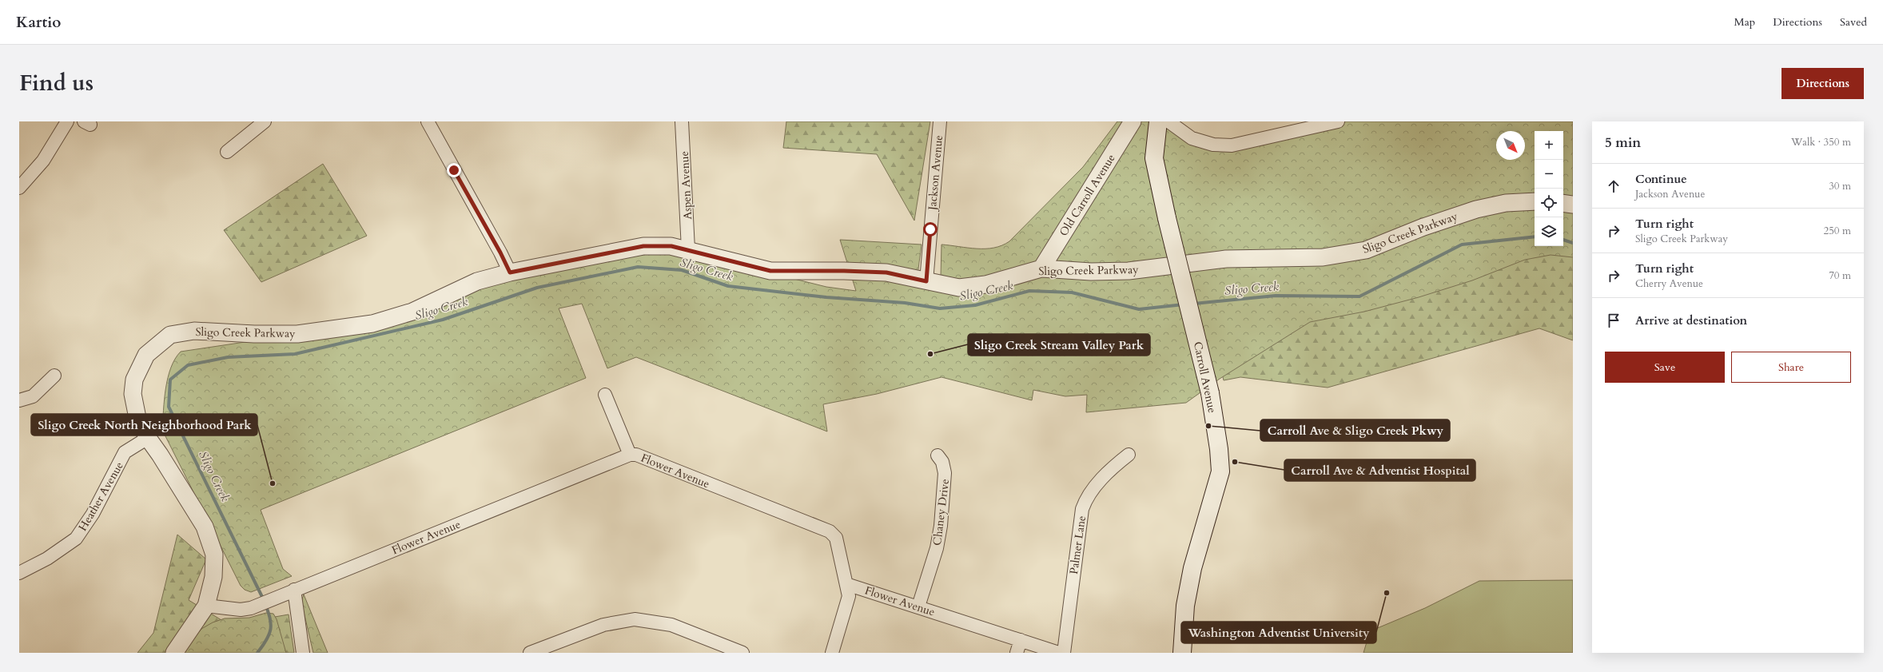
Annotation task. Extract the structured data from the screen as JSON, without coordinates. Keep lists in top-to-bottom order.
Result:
{
  "streets": {
    "main road": ["Carroll Avenue"],
    "street": [
      "Jackson Avenue",
      "Aspen Avenue",
      "Old Carroll Avenue",
      "Sligo Creek Parkway",
      "Flower Avenue",
      "Heather Avenue",
      "Chaney Drive",
      "Palmer Lane"
    ]
  },
  "crossings": [
    ["Jackson Avenue", "Sligo Creek Parkway"],
    ["Aspen Avenue", "Sligo Creek Parkway"],
    ["Old Carroll Avenue", "Sligo Creek Parkway"],
    ["Sligo Creek Parkway", "Flower Avenue"],
    ["Sligo Creek Parkway", "Heather Avenue"],
    ["Flower Avenue", "Chaney Drive"]
  ],
  "water": ["Sligo Creek"],
  "places": [
    "Sligo Creek Stream Valley Park",
    "Carroll Ave & Sligo Creek Pkwy",
    "Carroll Ave & Adventist Hospital",
    "Sligo Creek North Neighborhood Park",
    "Washington Adventist University"
  ],
  "north": "bottom right",
  "page": {
    "header": "Kartio",
    "nav": ["Map", "Directions", "Saved"],
    "title": "Find us",
    "buttons": [
      "Directions",
      ["Save", "Share"]
    ],
    "heading": ["5 min", "Walk · 350 m"],
    "map_buttons": ["+", "−"],
    "list": [
      ["Continue", "Jackson Avenue", "30 m"],
      ["Turn right", "Sligo Creek Parkway", "250 m"],
      ["Turn right", "Cherry Avenue", "70 m"],
      "Arrive at destination"
    ]
  }
}
